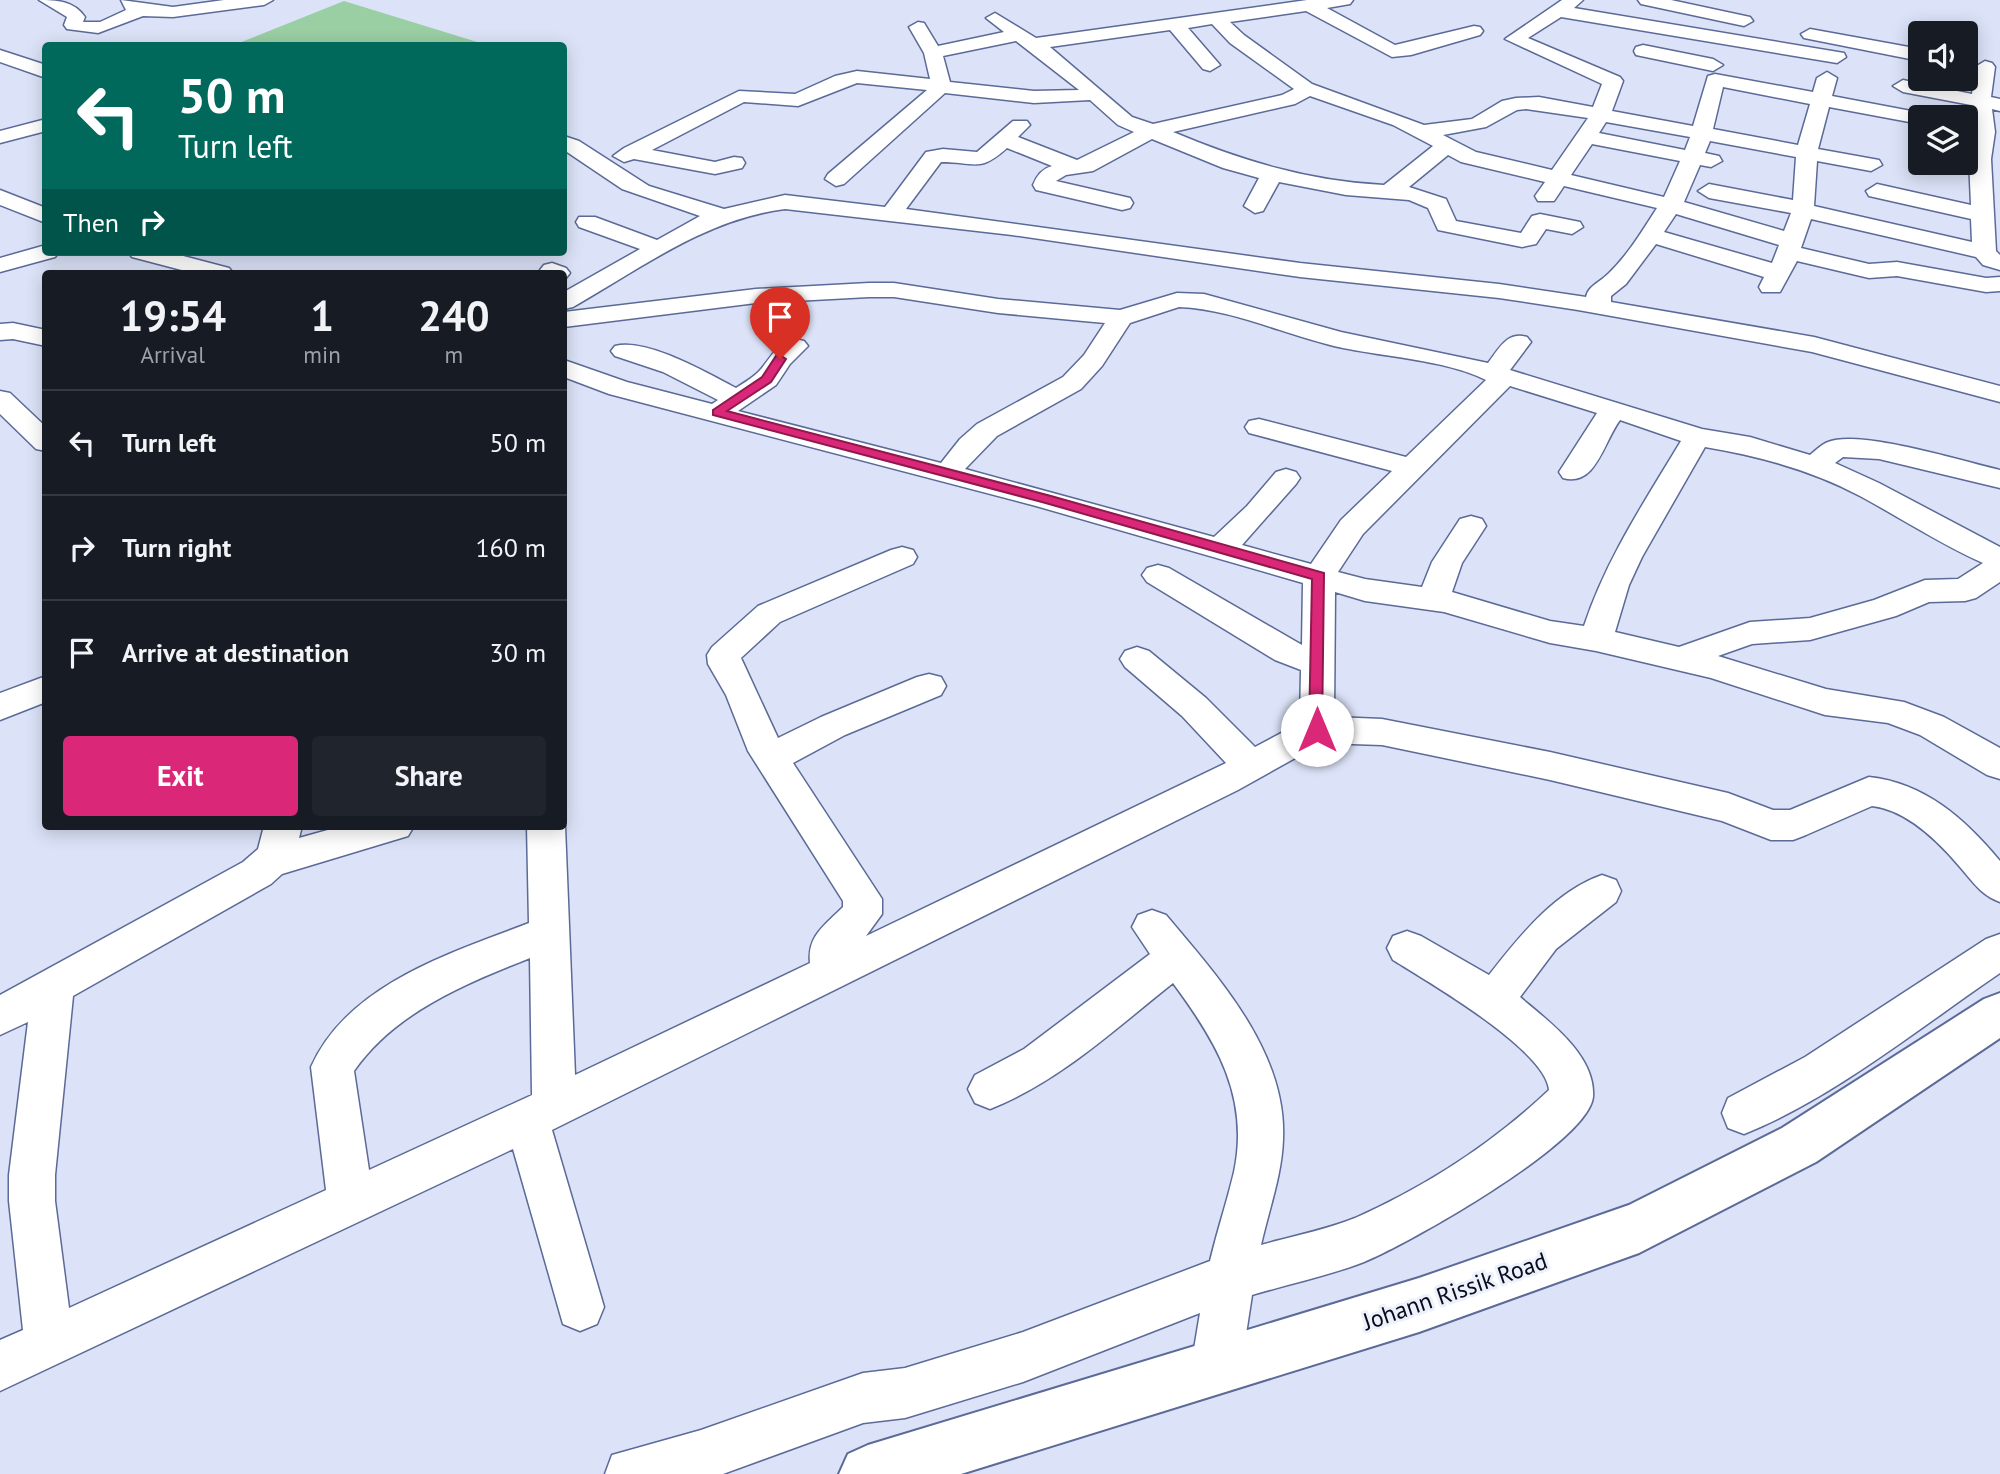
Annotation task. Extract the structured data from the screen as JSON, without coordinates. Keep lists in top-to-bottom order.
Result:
{
  "streets": {
    "main road": ["Johann Rissik Road"]
  },
  "page": {
    "turn": ["50 m", "Turn left"],
    "then": "Then",
    "eta": [
      "19:54",
      "Arrival",
      "1",
      "min",
      "240",
      "m"
    ],
    "list": [
      {
        "name": "Turn left",
        "value": "50 m"
      },
      {
        "name": "Turn right",
        "value": "160 m"
      },
      {
        "name": "Arrive at destination",
        "value": "30 m"
      }
    ],
    "buttons": ["Exit", "Share"]
  }
}
